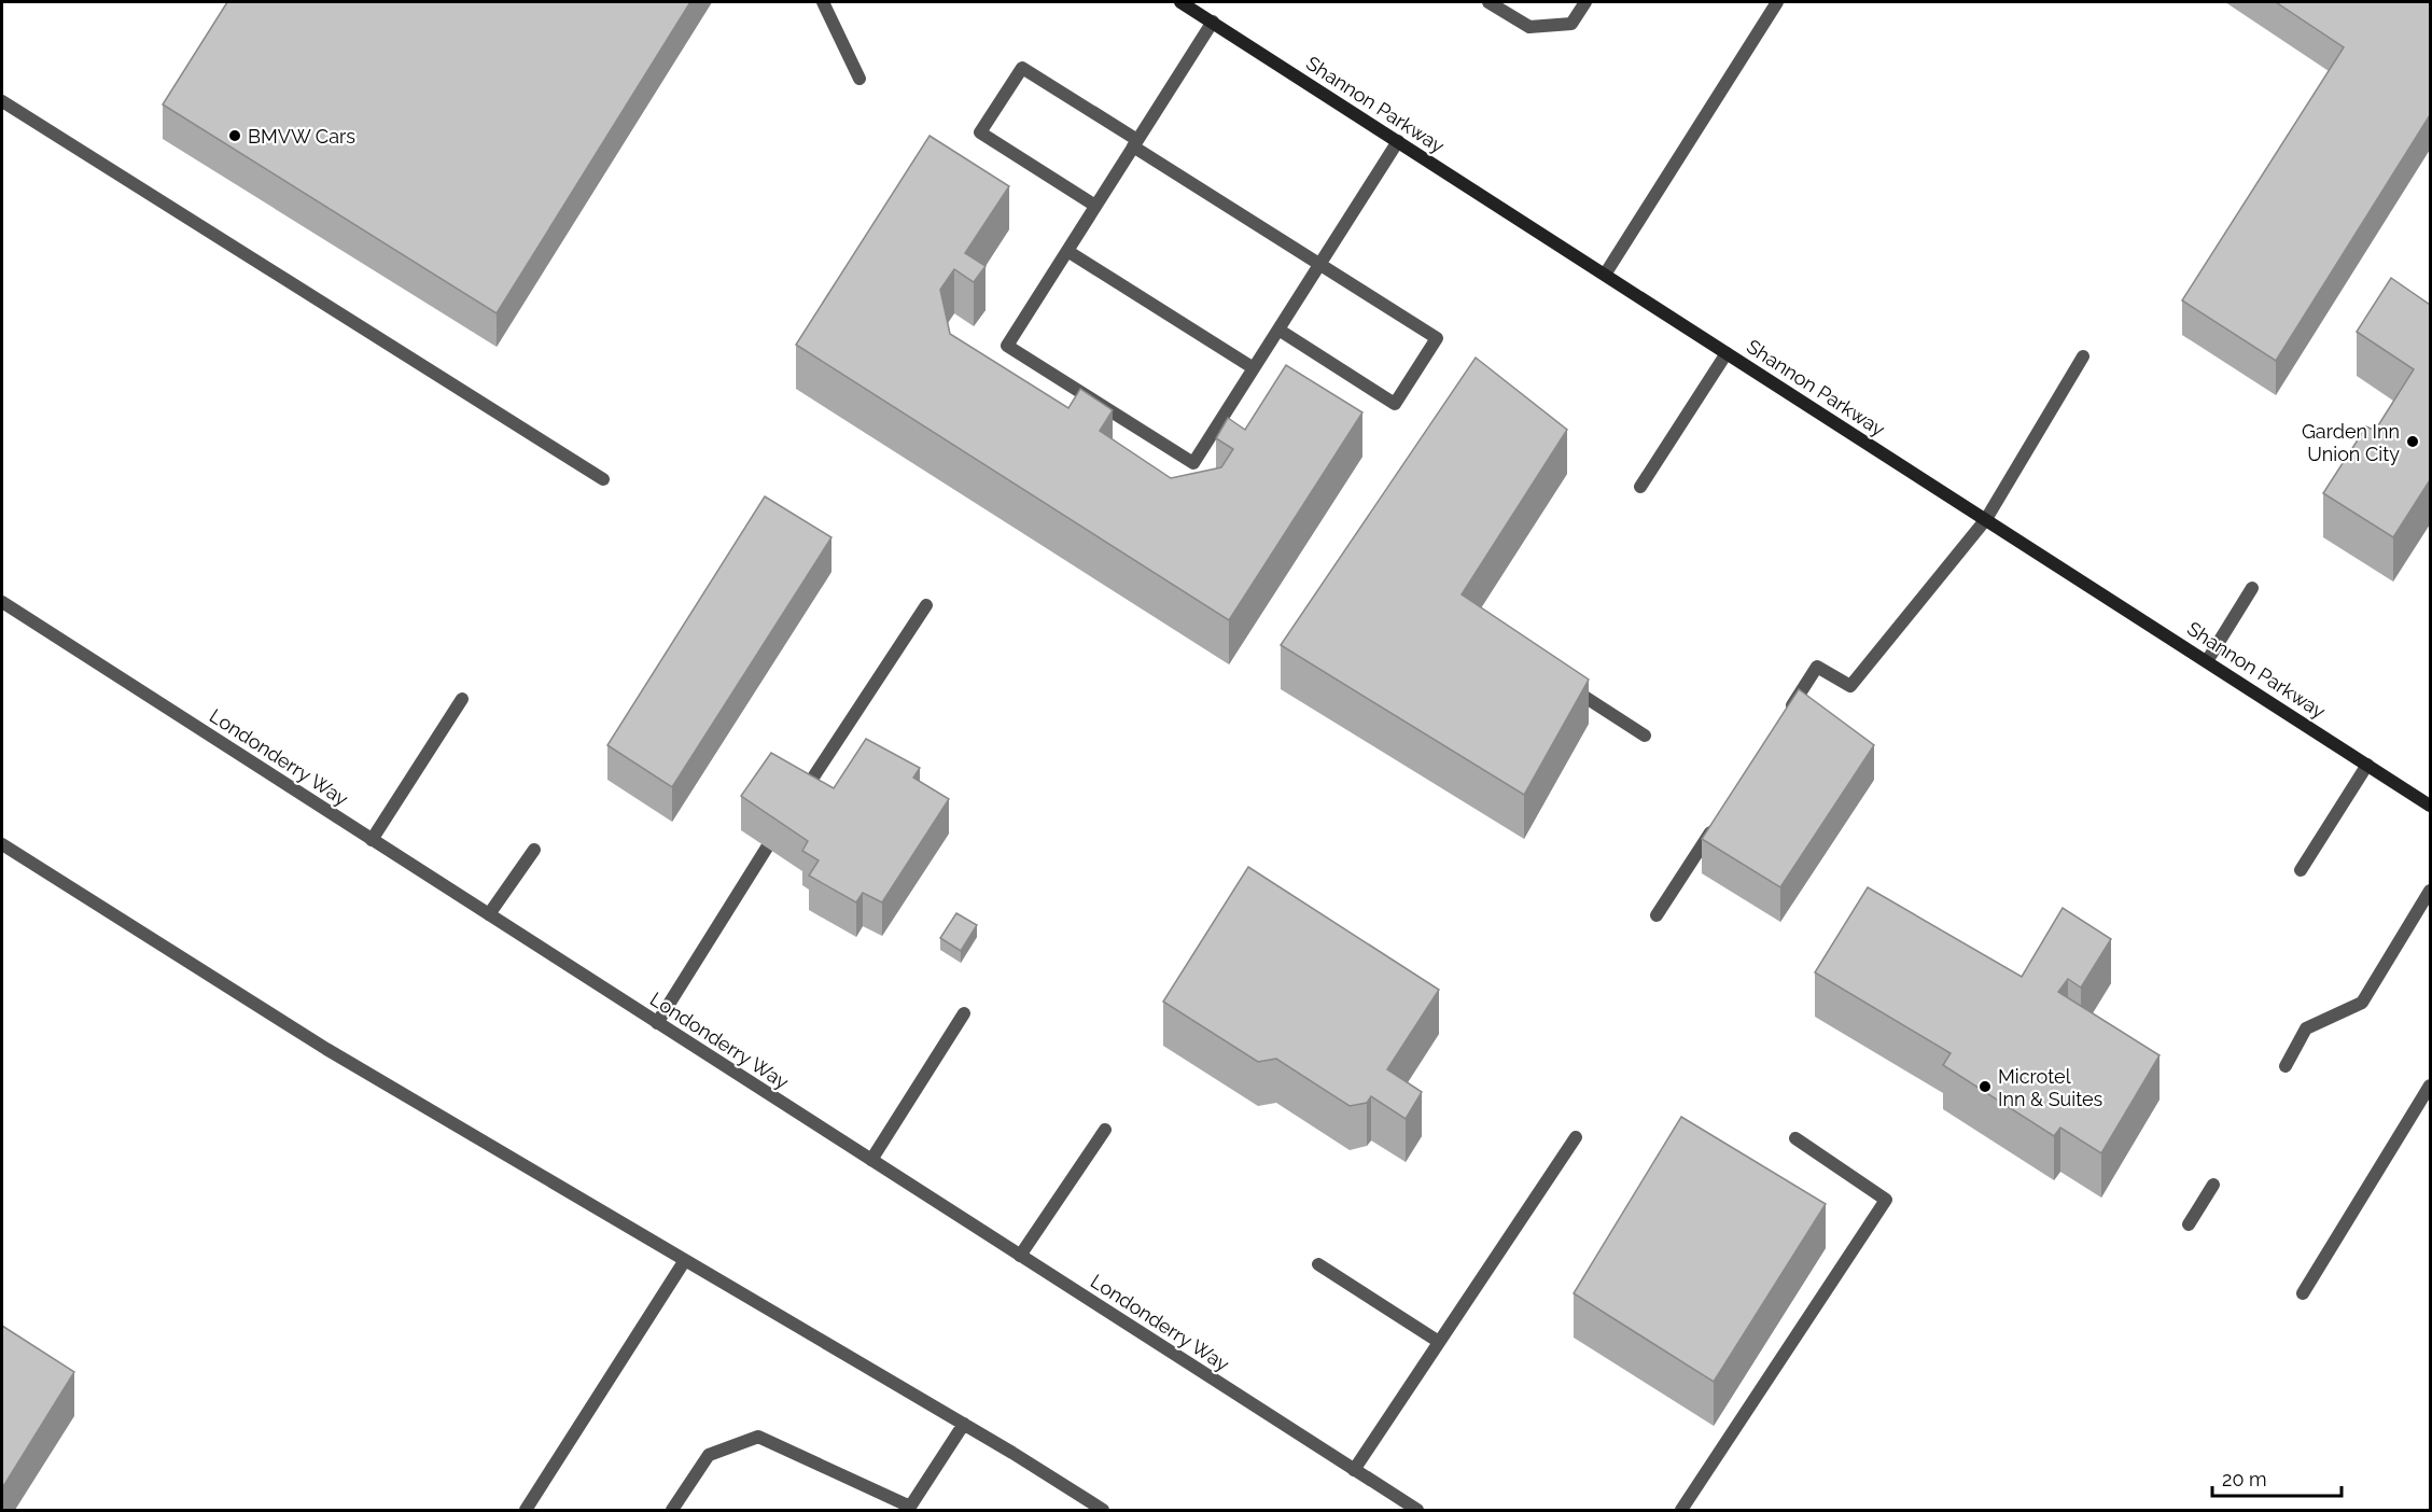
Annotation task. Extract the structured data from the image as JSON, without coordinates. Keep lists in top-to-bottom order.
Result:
{
  "streets": {
    "street": ["Shannon Parkway", "Londonderry Way"]
  },
  "places": ["BMVW Cars", "Garden Inn Union City", "Microtel Inn & Suites"],
  "scale_bar": "20 m"
}
